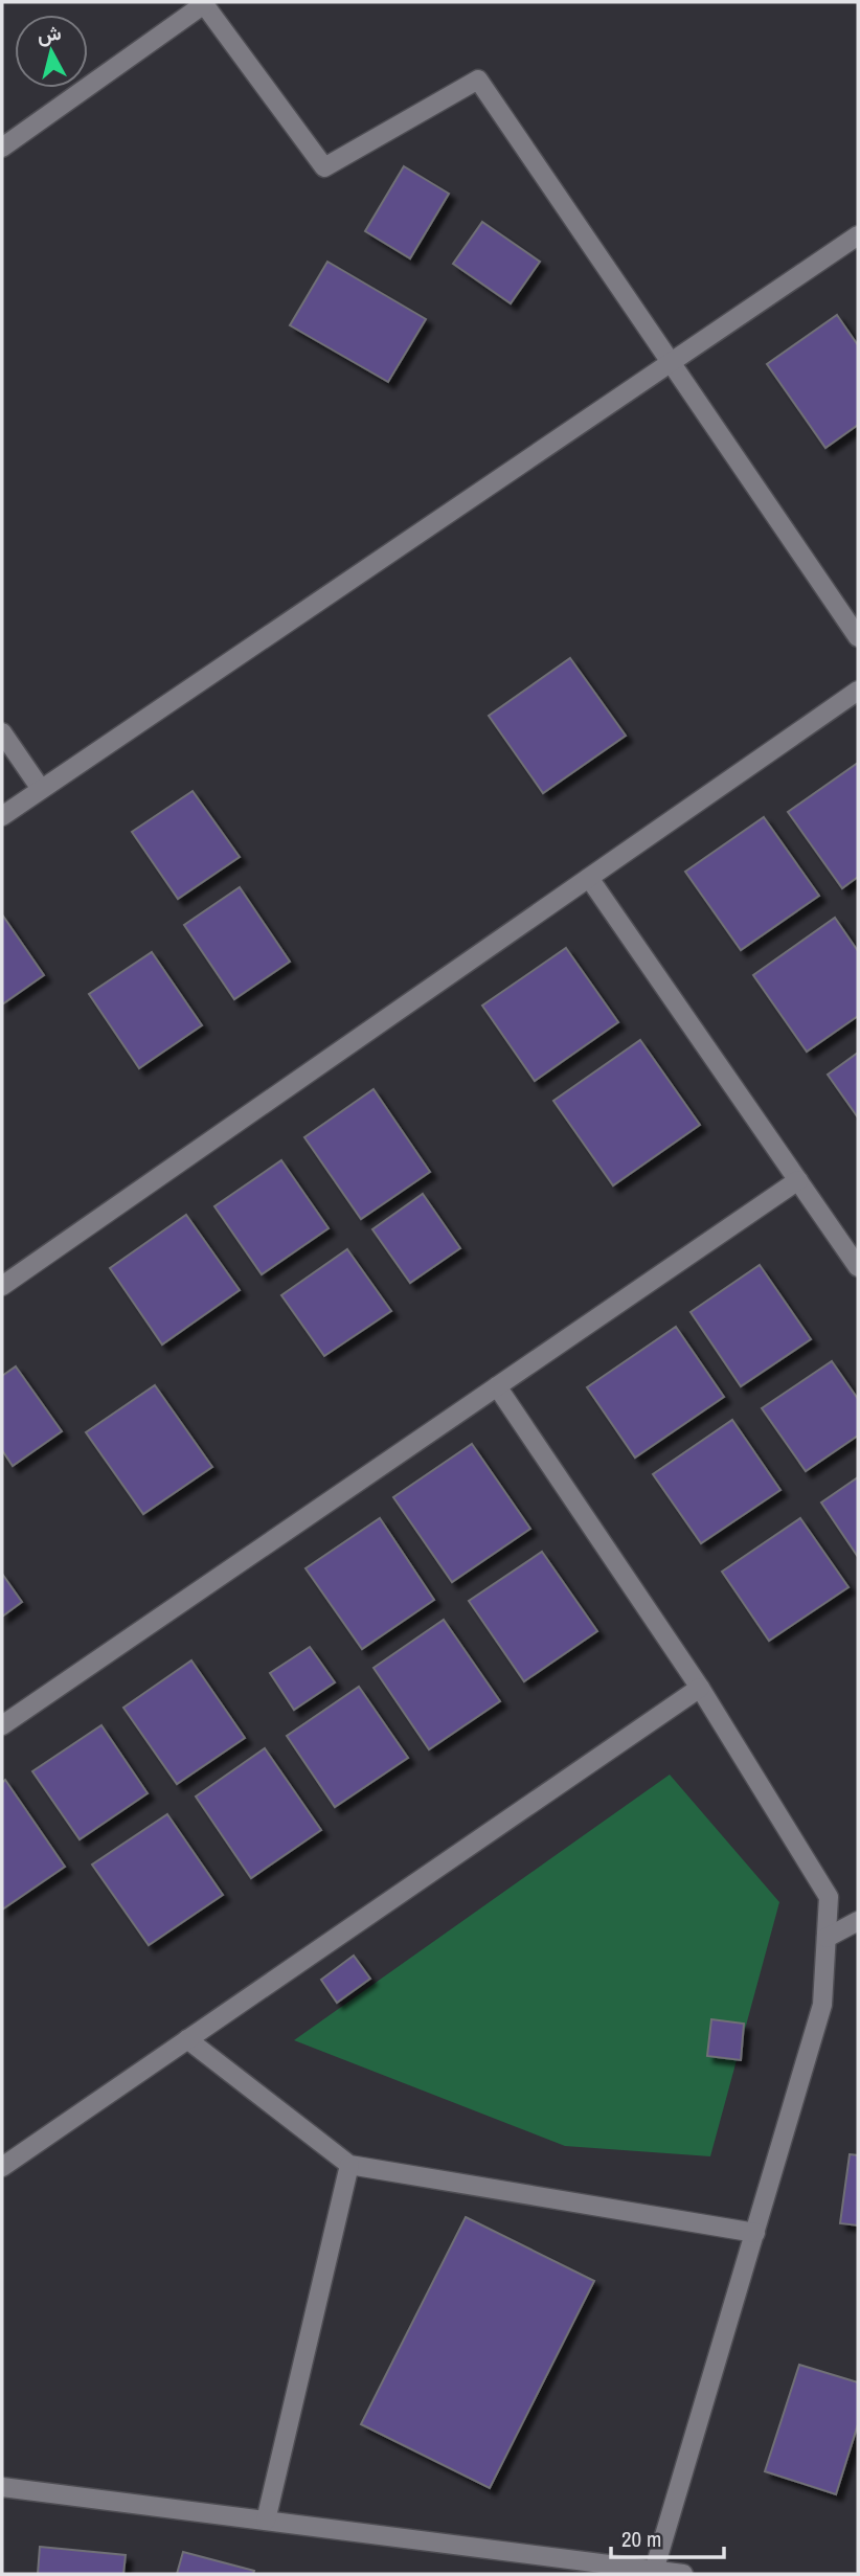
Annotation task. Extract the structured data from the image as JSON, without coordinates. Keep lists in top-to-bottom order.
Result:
{
  "scale_bar": "20 m",
  "north": "top"
}
